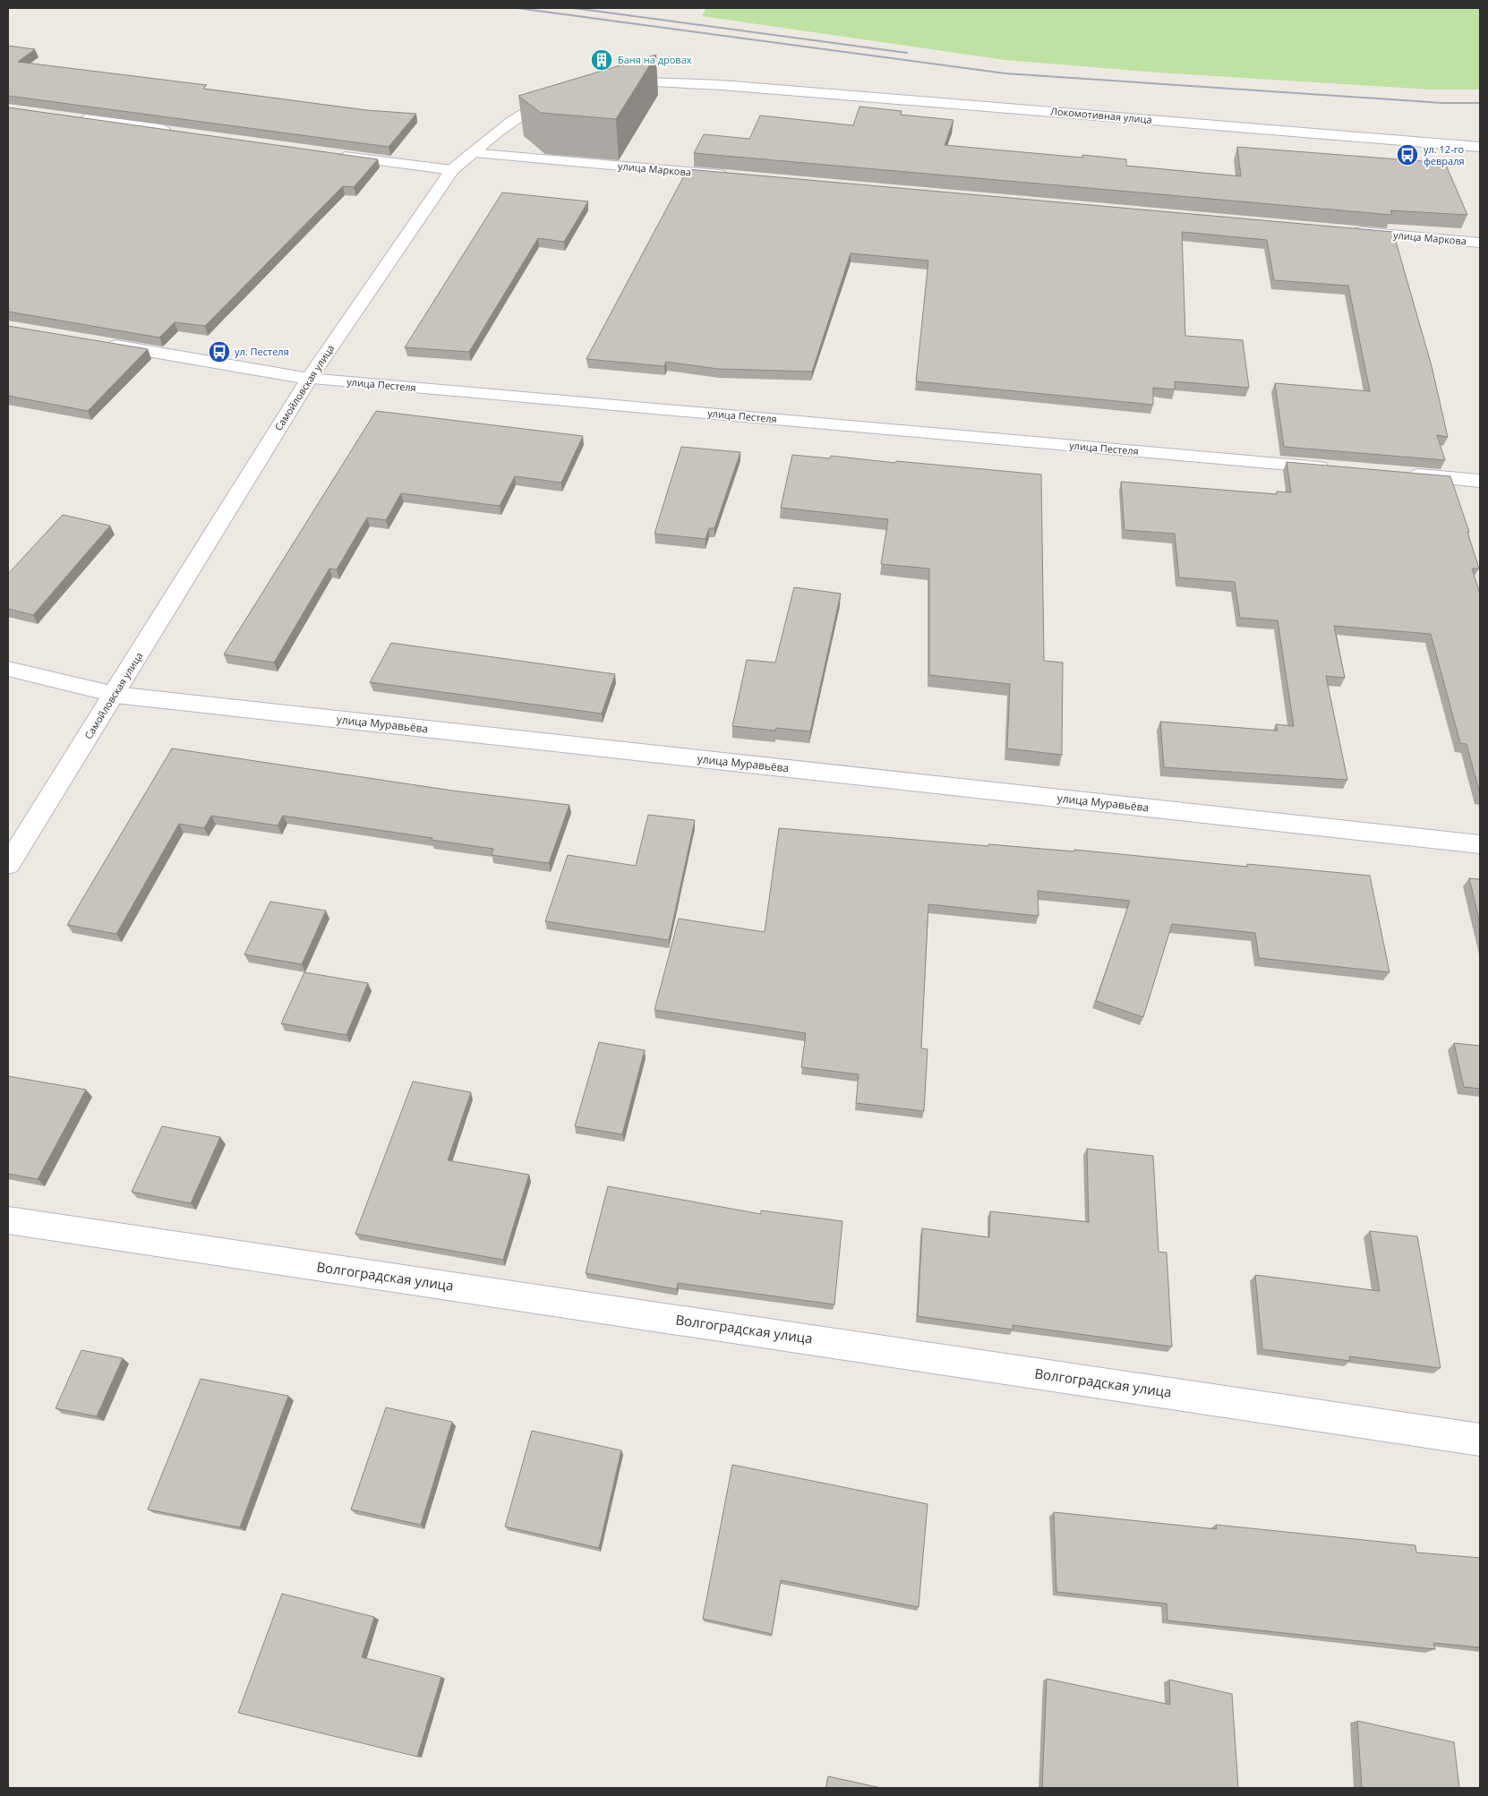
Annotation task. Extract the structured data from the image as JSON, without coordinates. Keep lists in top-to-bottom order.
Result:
{
  "streets": {
    "street": [
      "Локомотивная улица",
      "улица Маркова",
      "улица Пестеля",
      "Самойловская улица",
      "улица Муравьёва",
      "Волгоградская улица"
    ]
  },
  "crossings": [
    ["улица Маркова", "Самойловская улица"],
    ["улица Пестеля", "Самойловская улица"],
    ["Самойловская улица", "улица Муравьёва"]
  ],
  "places": {
    "building": ["Баня на дровах"],
    "bus stop": ["ул. 12-го февраля", "ул. Пестеля"]
  }
}
